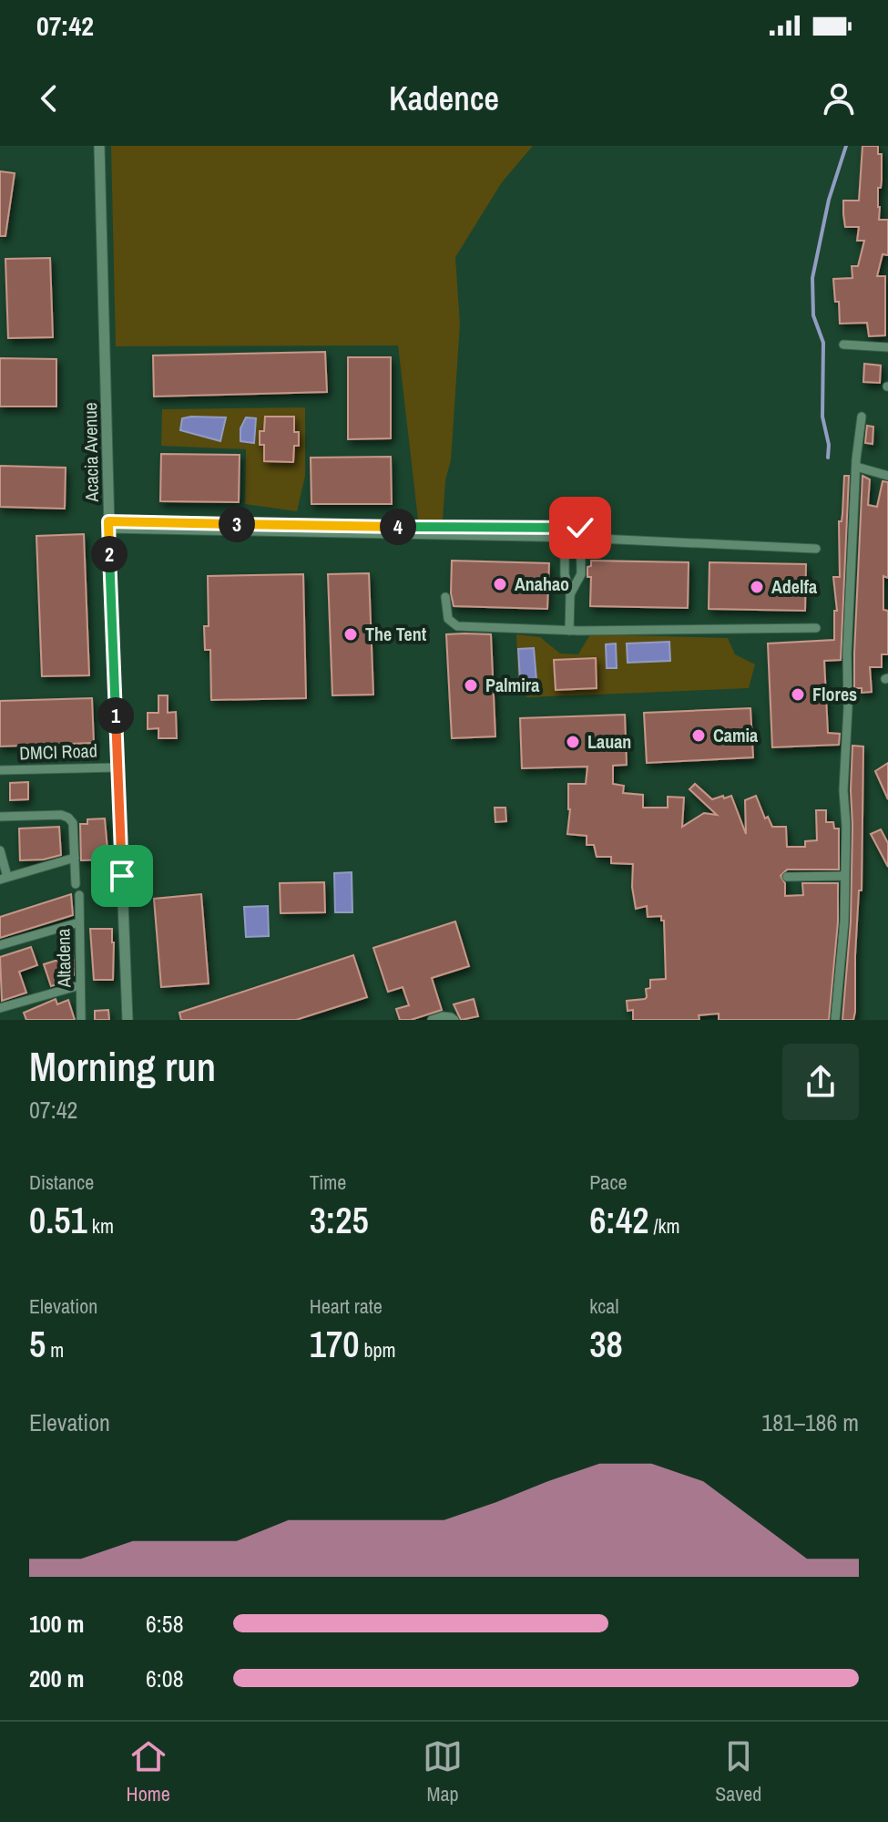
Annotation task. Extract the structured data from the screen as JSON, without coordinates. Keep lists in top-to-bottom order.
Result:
{
  "streets": {
    "street": ["Acacia Avenue", "DMCI Road", "Altadena"]
  },
  "crossings": [
    ["Acacia Avenue", "DMCI Road"]
  ],
  "places": [
    "Anahao",
    "Adelfa",
    "The Tent",
    "Palmira",
    "Flores",
    "Camia",
    "Lauan"
  ],
  "page": {
    "status": "07:42",
    "header": "Kadence",
    "pins": [
      "3",
      "4",
      "2",
      "1"
    ],
    "heading": ["Morning run", "07:42"],
    "stats": [
      ["Distance", "0.51 km"],
      ["Time", "3:25"],
      ["Pace", "6:42 /km"],
      ["Elevation", "5 m"],
      ["Heart rate", "170 bpm"],
      ["kcal", "38"]
    ],
    "chart": ["Elevation", "181–186 m"],
    "list": [
      {
        "name": "100 m",
        "note": "6:58"
      },
      {
        "name": "200 m",
        "note": "6:08"
      }
    ],
    "tabs": ["Home", "Map", "Saved"]
  }
}
